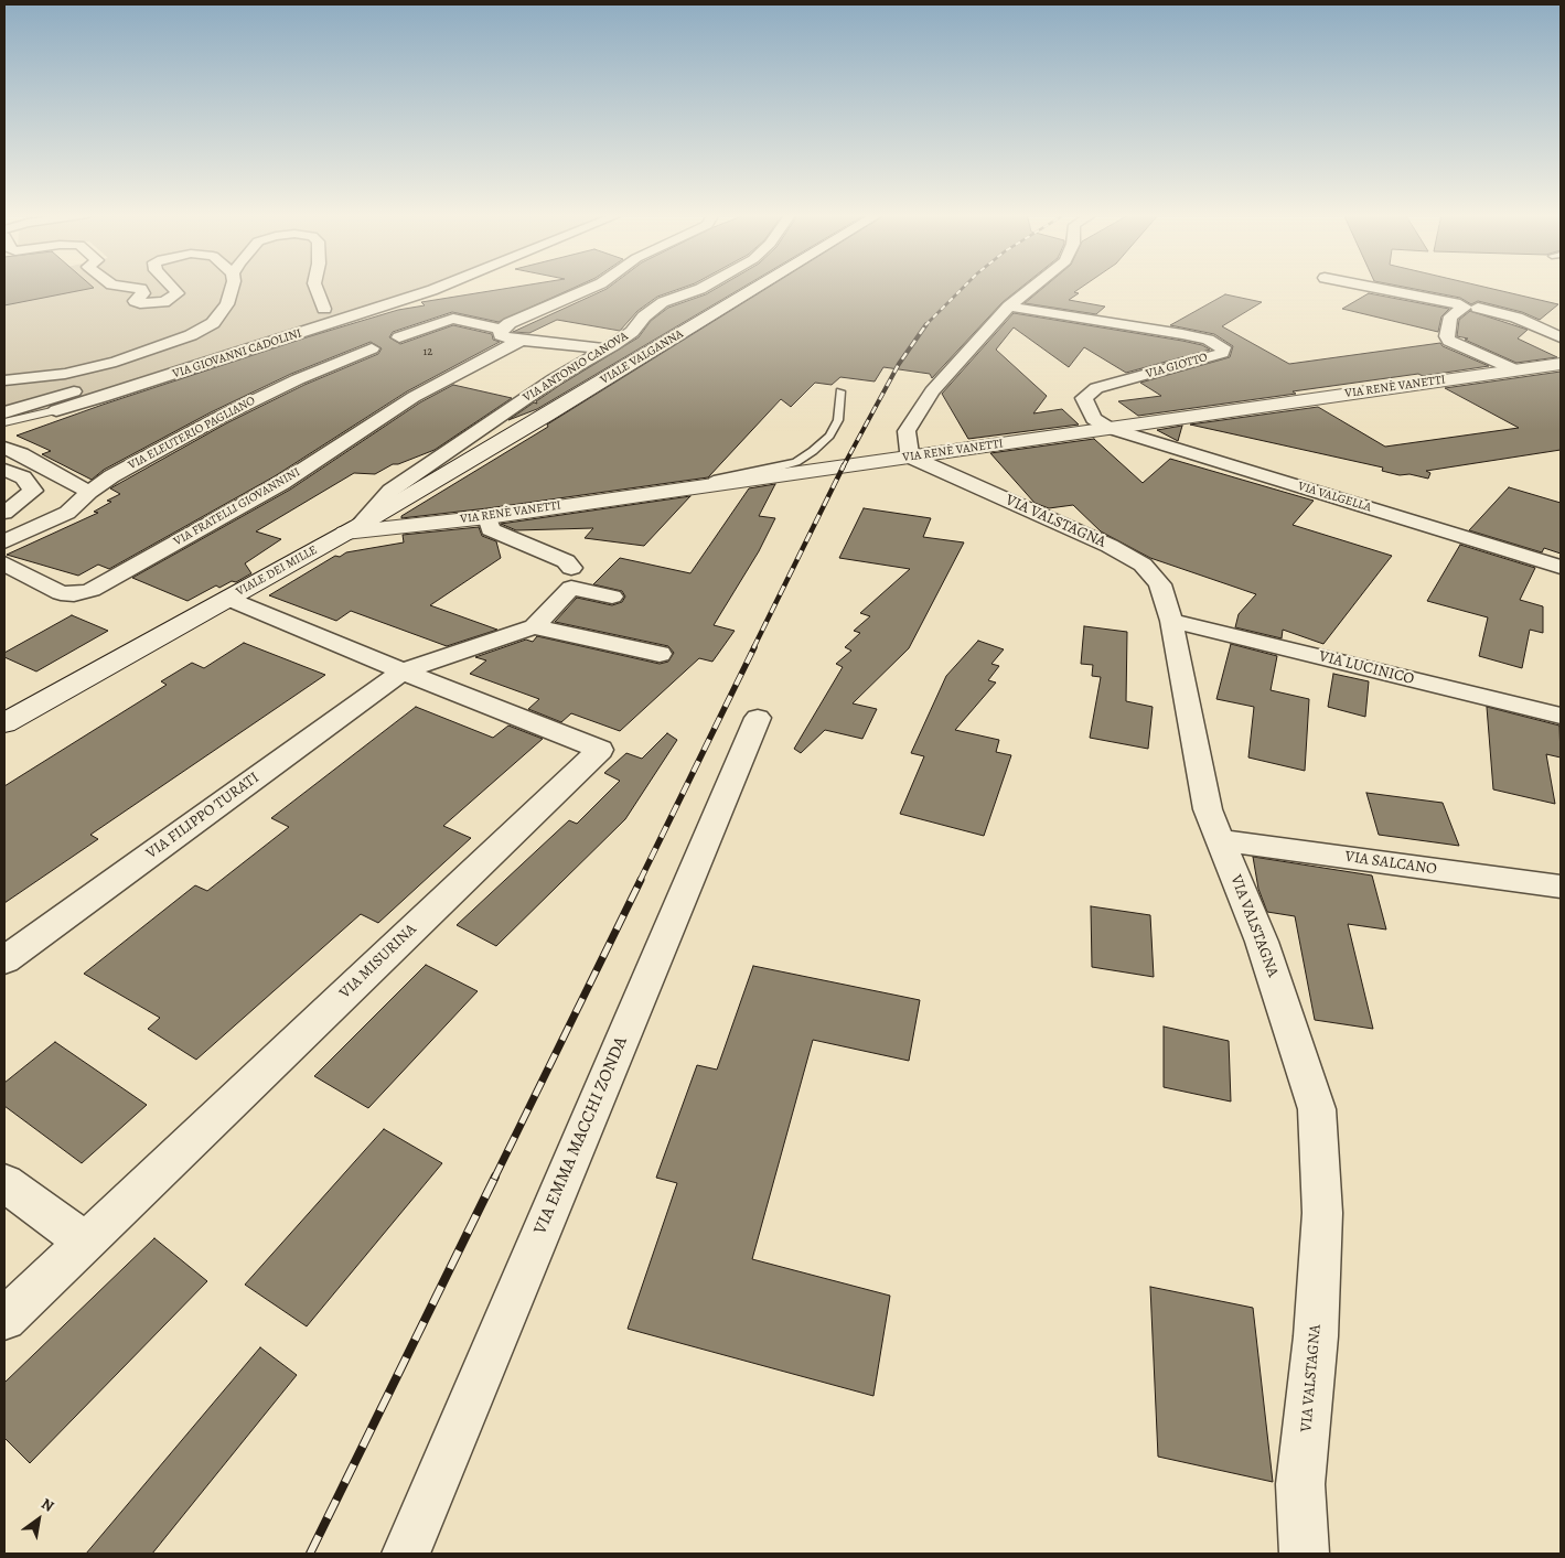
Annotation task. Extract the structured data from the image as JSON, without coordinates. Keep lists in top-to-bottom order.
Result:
{
  "streets": {
    "main road": ["VIALE VALGANNA", "VIA RENÈ VANETTI", "VIALE DEI MILLE"],
    "street": [
      "VIA GIOVANNI CADOLINI",
      "VIA GIOTTO",
      "VIA ANTONIO CANOVA",
      "VIA ELEUTERIO PAGLIANO",
      "VIA VALGELLA",
      "VIA FRATELLI GIOVANNINI",
      "VIA VALSTAGNA",
      "VIA LUCINICO",
      "VIA FILIPPO TURATI",
      "VIA SALCANO",
      "VIA MISURINA",
      "VIA EMMA MACCHI ZONDA"
    ]
  },
  "crossings": [
    ["VIALE VALGANNA", "VIALE DEI MILLE"],
    ["VIA GIOTTO", "VIA RENÈ VANETTI"],
    ["VIA GIOTTO", "VIA VALGELLA"],
    ["VIA ANTONIO CANOVA", "VIA RENÈ VANETTI"],
    ["VIA ANTONIO CANOVA", "VIALE DEI MILLE"],
    ["VIA RENÈ VANETTI", "VIA VALGELLA"],
    ["VIA RENÈ VANETTI", "VIA VALSTAGNA"],
    ["VIA RENÈ VANETTI", "VIALE DEI MILLE"],
    ["VIA VALSTAGNA", "VIA LUCINICO"],
    ["VIA VALSTAGNA", "VIA SALCANO"],
    ["VIALE DEI MILLE", "VIA MISURINA"],
    ["VIA FILIPPO TURATI", "VIA MISURINA"]
  ],
  "house_numbers": ["12"],
  "north": "top right"
}
